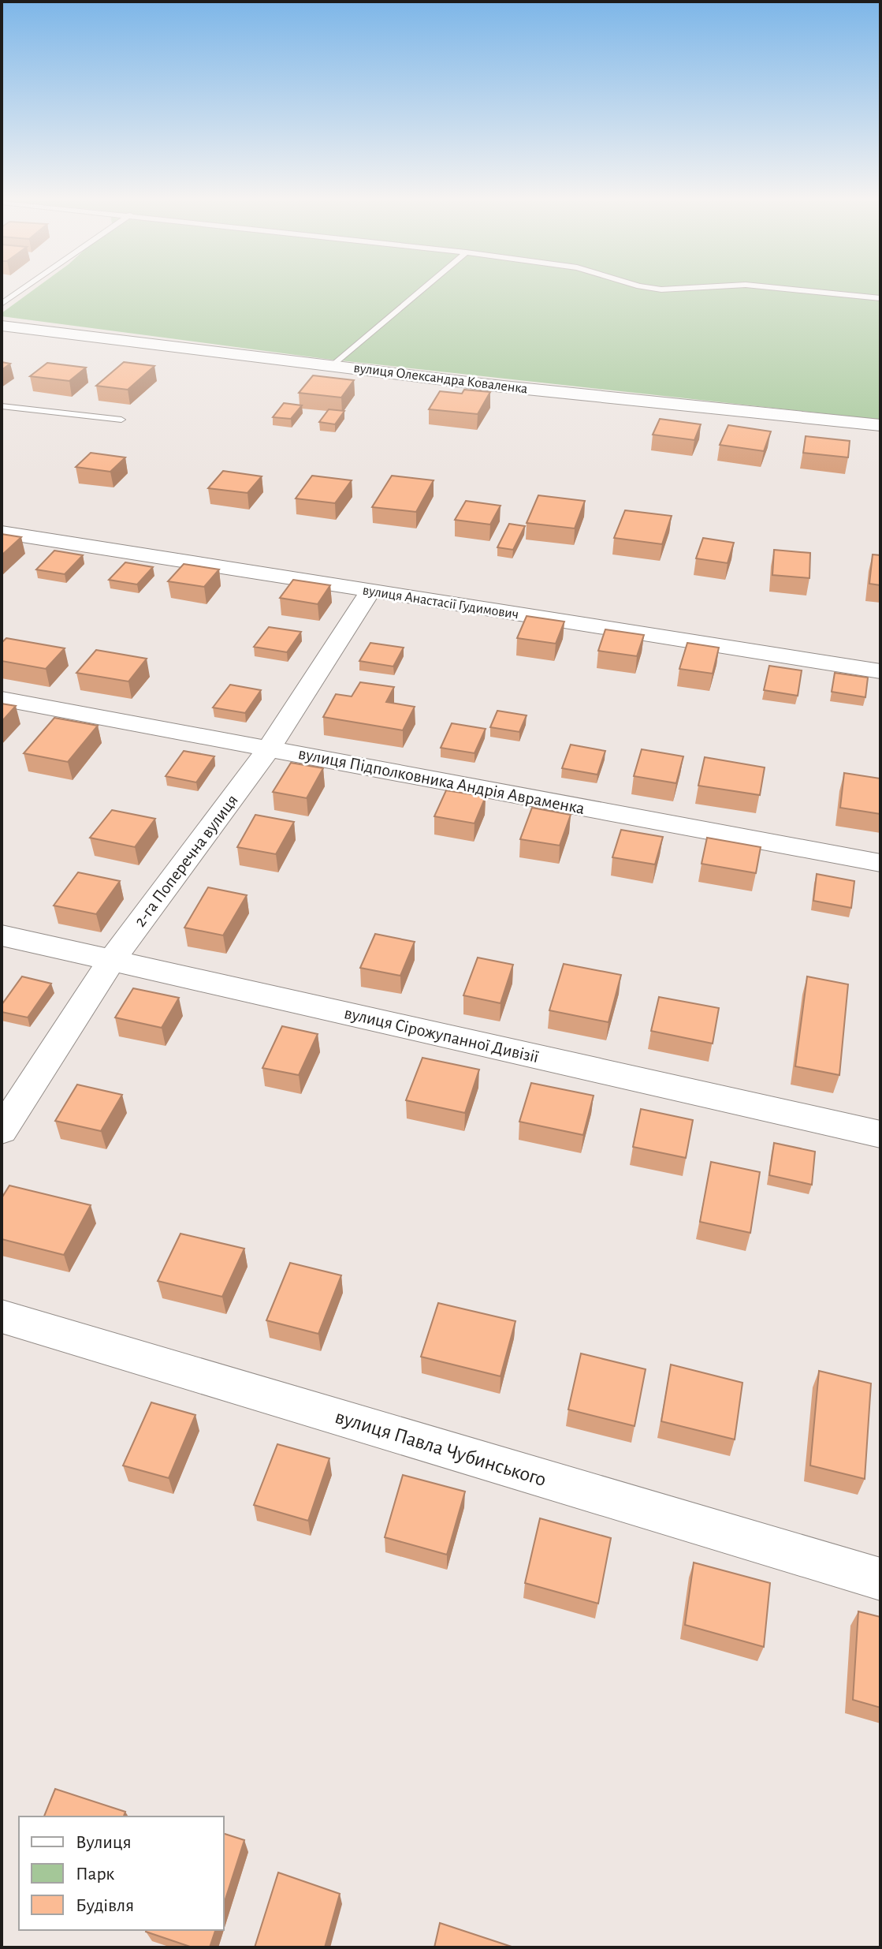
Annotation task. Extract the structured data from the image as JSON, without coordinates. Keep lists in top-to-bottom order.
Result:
{
  "streets": {
    "street": [
      "вулиця Олександра Коваленка",
      "вулиця Анастасії Гудимович",
      "вулиця Підполковника Андрія Авраменка",
      "2-га Поперечна вулиця",
      "вулиця Сірожупанної Дивізії",
      "вулиця Павла Чубинського"
    ]
  },
  "crossings": [
    ["вулиця Анастасії Гудимович", "2-га Поперечна вулиця"],
    ["вулиця Підполковника Андрія Авраменка", "2-га Поперечна вулиця"],
    ["2-га Поперечна вулиця", "вулиця Сірожупанної Дивізії"]
  ],
  "legend": ["Вулиця", "Парк", "Будівля"]
}
